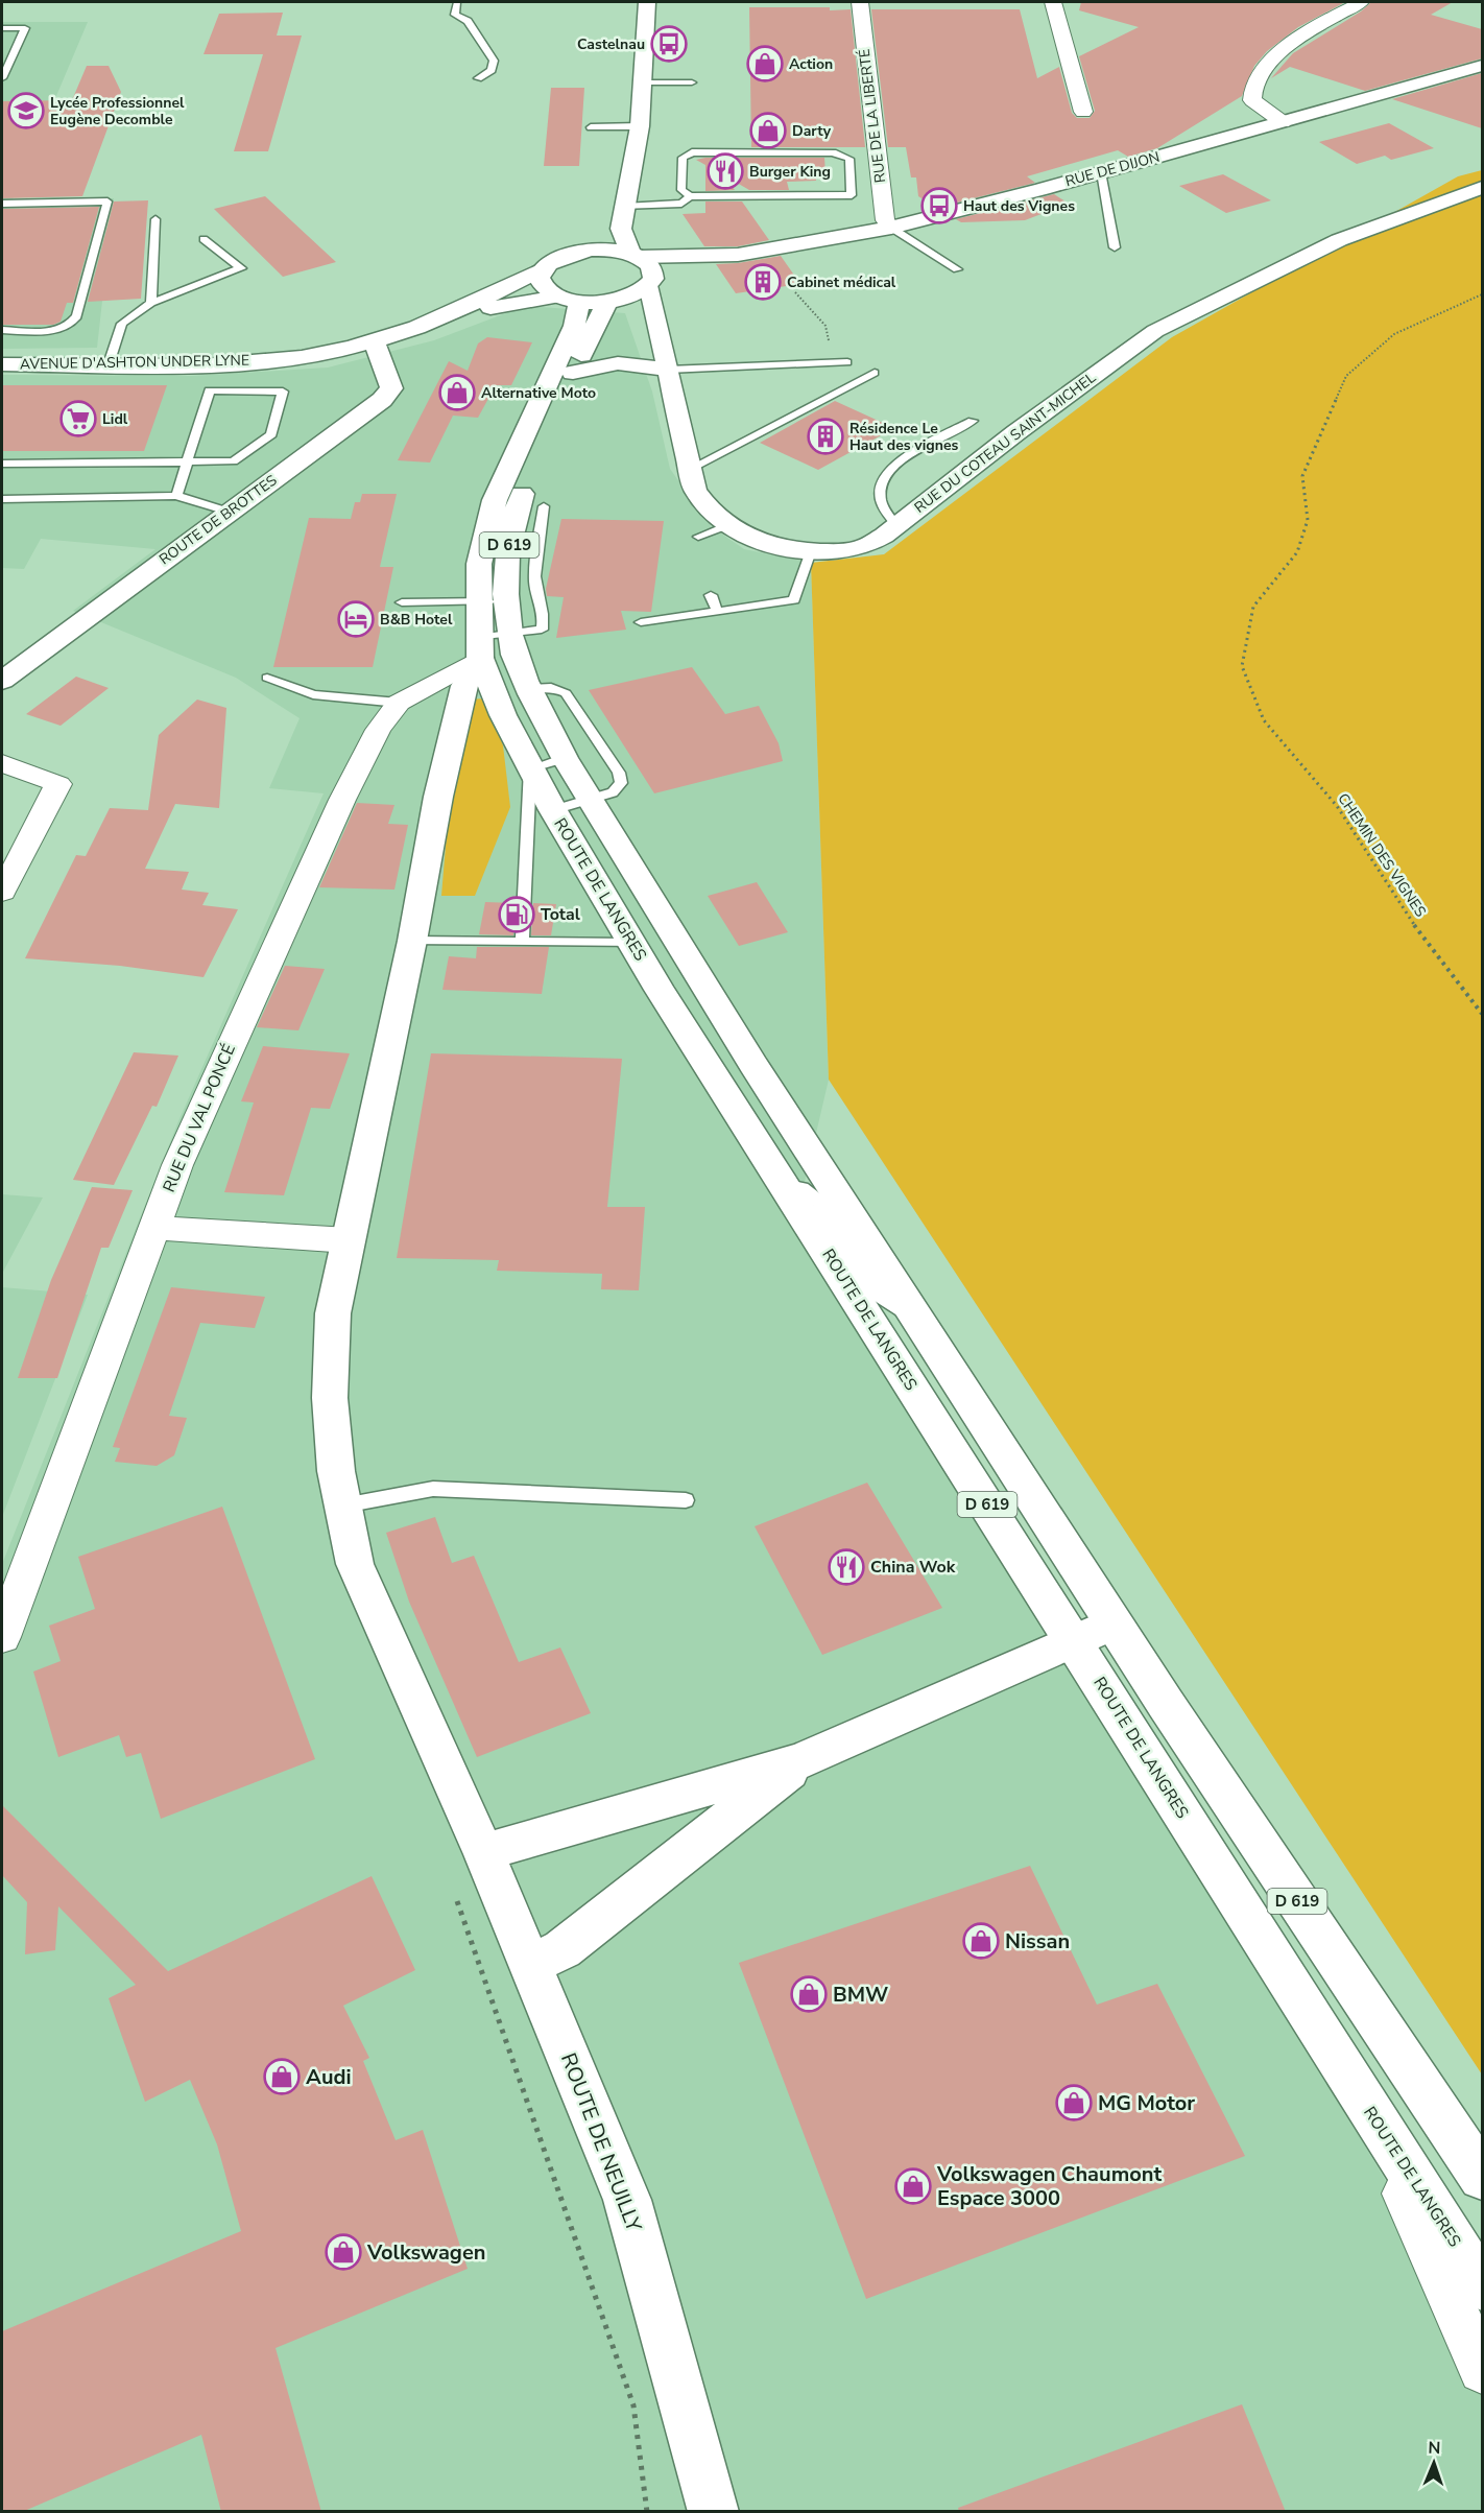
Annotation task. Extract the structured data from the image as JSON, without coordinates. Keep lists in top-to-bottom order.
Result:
{
  "streets": {
    "main road": [
      "RUE DE DIJON",
      "AVENUE D'ASHTON UNDER LYNE",
      "RUE DU COTEAU SAINT-MICHEL",
      "ROUTE DE BROTTES",
      "D 619",
      "ROUTE DE LANGRES",
      "ROUTE DE NEUILLY"
    ],
    "street": ["RUE DE LA LIBERTÉ", "RUE DU VAL PONCÉ"],
    "path": ["CHEMIN DES VIGNES"]
  },
  "crossings": [
    ["RUE DE LA LIBERTÉ", "RUE DE DIJON"],
    ["RUE DE DIJON", "AVENUE D'ASHTON UNDER LYNE"],
    ["RUE DE DIJON", "RUE DU COTEAU SAINT-MICHEL"],
    ["RUE DE DIJON", "D 619"],
    ["AVENUE D'ASHTON UNDER LYNE", "ROUTE DE BROTTES"],
    ["AVENUE D'ASHTON UNDER LYNE", "D 619"],
    ["AVENUE D'ASHTON UNDER LYNE", "ROUTE DE LANGRES"],
    ["D 619", "ROUTE DE LANGRES"],
    ["ROUTE DE LANGRES", "RUE DU VAL PONCÉ"],
    ["ROUTE DE LANGRES", "ROUTE DE NEUILLY"],
    ["RUE DU VAL PONCÉ", "ROUTE DE NEUILLY"]
  ],
  "places": {
    "bus stop": ["Castelnau", "Haut des Vignes"],
    "shop": [
      "Action",
      "Darty",
      "Alternative Moto",
      "Nissan",
      "BMW",
      "Audi",
      "MG Motor",
      "Volkswagen Chaumont Espace 3000",
      "Volkswagen"
    ],
    "school or university": ["Lycée Professionnel Eugène Decomble"],
    "restaurant": ["Burger King", "China Wok"],
    "building": ["Cabinet médical", "Résidence Le Haut des vignes"],
    "supermarket": ["Lidl"],
    "hotel": ["B&B Hotel"],
    "fuel station": ["Total"]
  },
  "north": "top"
}
